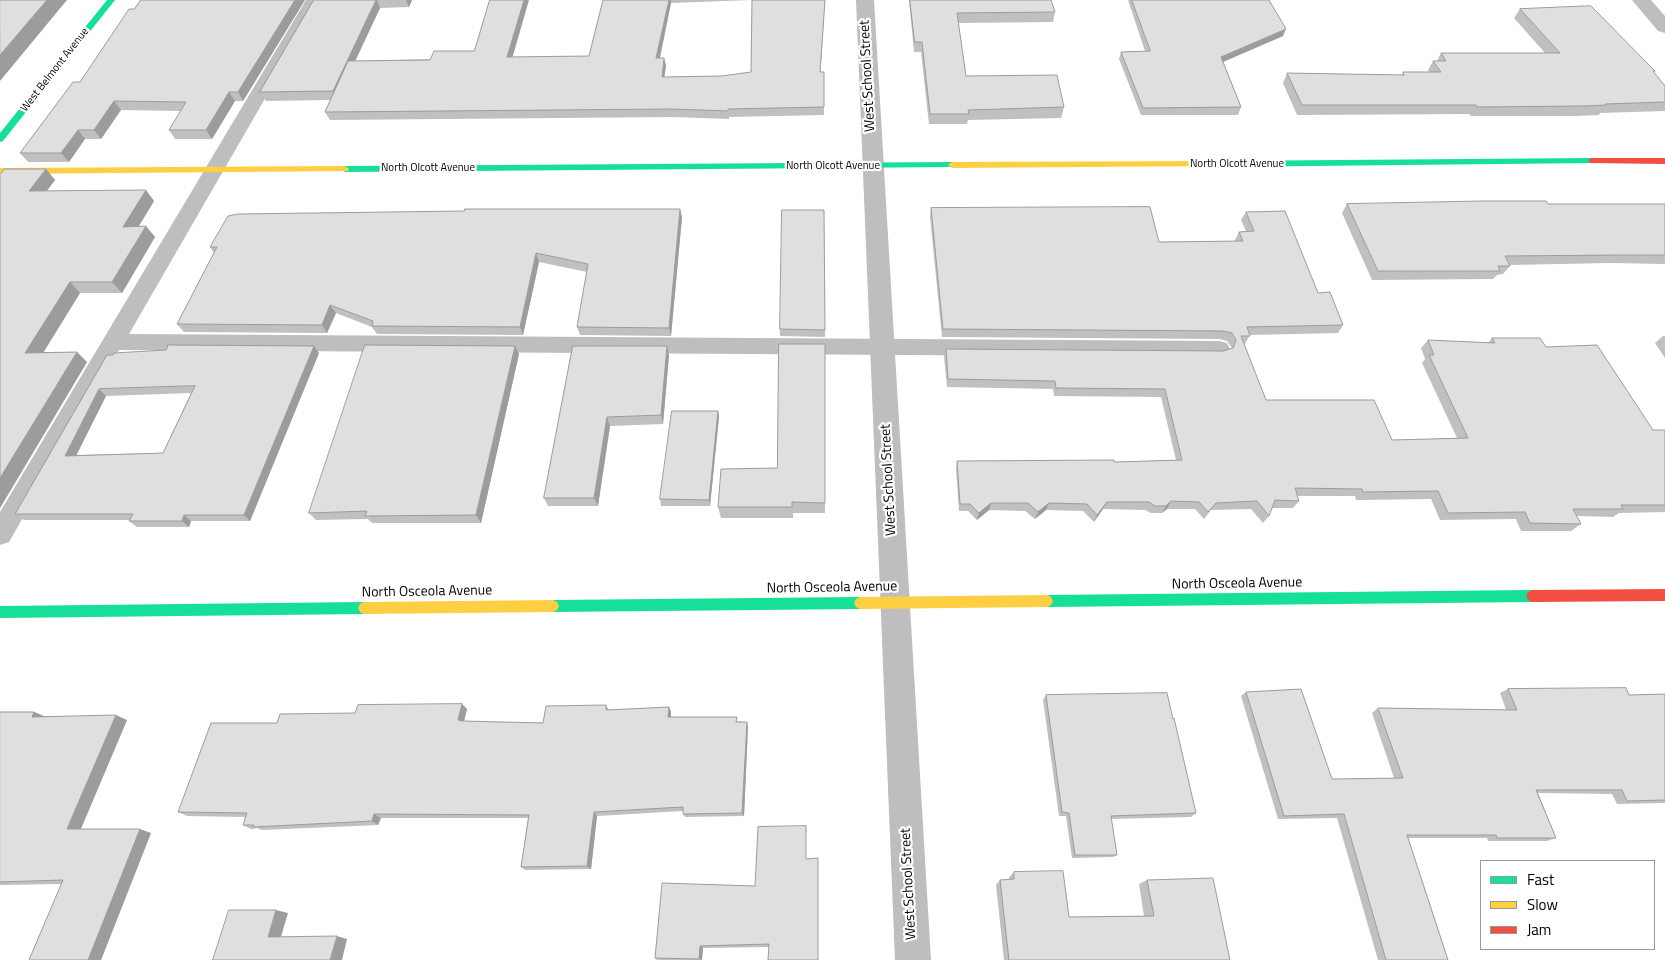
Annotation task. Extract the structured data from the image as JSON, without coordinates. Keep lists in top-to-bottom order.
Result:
{
  "streets": {
    "street": [
      "West Belmont Avenue",
      "West School Street",
      "North Olcott Avenue",
      "North Osceola Avenue"
    ]
  },
  "crossings": [
    ["West School Street", "North Olcott Avenue"],
    ["West School Street", "North Osceola Avenue"]
  ],
  "legend": ["Fast", "Slow", "Jam"]
}
